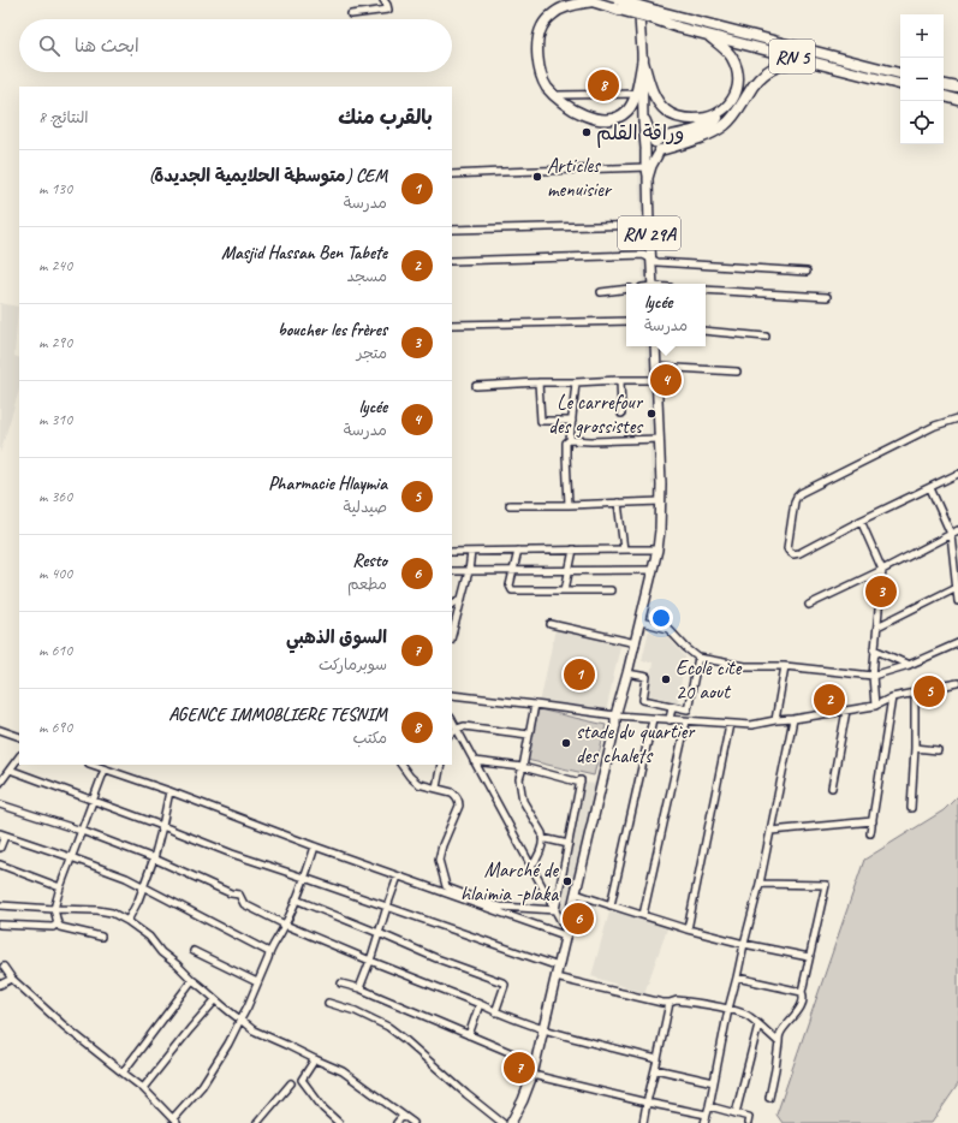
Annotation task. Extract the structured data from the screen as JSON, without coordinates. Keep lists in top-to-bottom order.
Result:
{
  "streets": {
    "highway": ["RN 5"],
    "main road": ["RN 29A"]
  },
  "places": [
    "وراقة القلم",
    "Articles menuisier",
    "Le carrefour des grossistes",
    "Ecole cite 20 aout",
    "stade du quartier des chalets",
    "Marché de hlaimia -plaka"
  ],
  "page": {
    "map_buttons": ["+", "−"],
    "search": "ابحث هنا",
    "pins": [
      "8",
      "4",
      "3",
      "1",
      "5",
      "2",
      "6",
      "7"
    ],
    "heading": ["بالقرب منك", "النتائج: 8"],
    "list": [
      {
        "mark": "1",
        "name": "CEM (متوسطة الحلايمية الجديدة)",
        "note": "مدرسة",
        "value": "130 m"
      },
      {
        "mark": "2",
        "name": "Masjid Hassan Ben Tabete",
        "note": "مسجد",
        "value": "240 m"
      },
      {
        "mark": "3",
        "name": "boucher les frères",
        "note": "متجر",
        "value": "290 m"
      },
      {
        "mark": "4",
        "name": "lycée",
        "note": "مدرسة",
        "value": "310 m"
      },
      {
        "mark": "5",
        "name": "Pharmacie Hlaymia",
        "note": "صيدلية",
        "value": "360 m"
      },
      {
        "mark": "6",
        "name": "Resto",
        "note": "مطعم",
        "value": "400 m"
      },
      {
        "mark": "7",
        "name": "السوق الذهبي",
        "note": "سوبرماركت",
        "value": "610 m"
      },
      {
        "mark": "8",
        "name": "AGENCE IMMOBLIERE TESNIM",
        "note": "مكتب",
        "value": "690 m"
      }
    ],
    "popup": ["lycée", "مدرسة"]
  }
}
